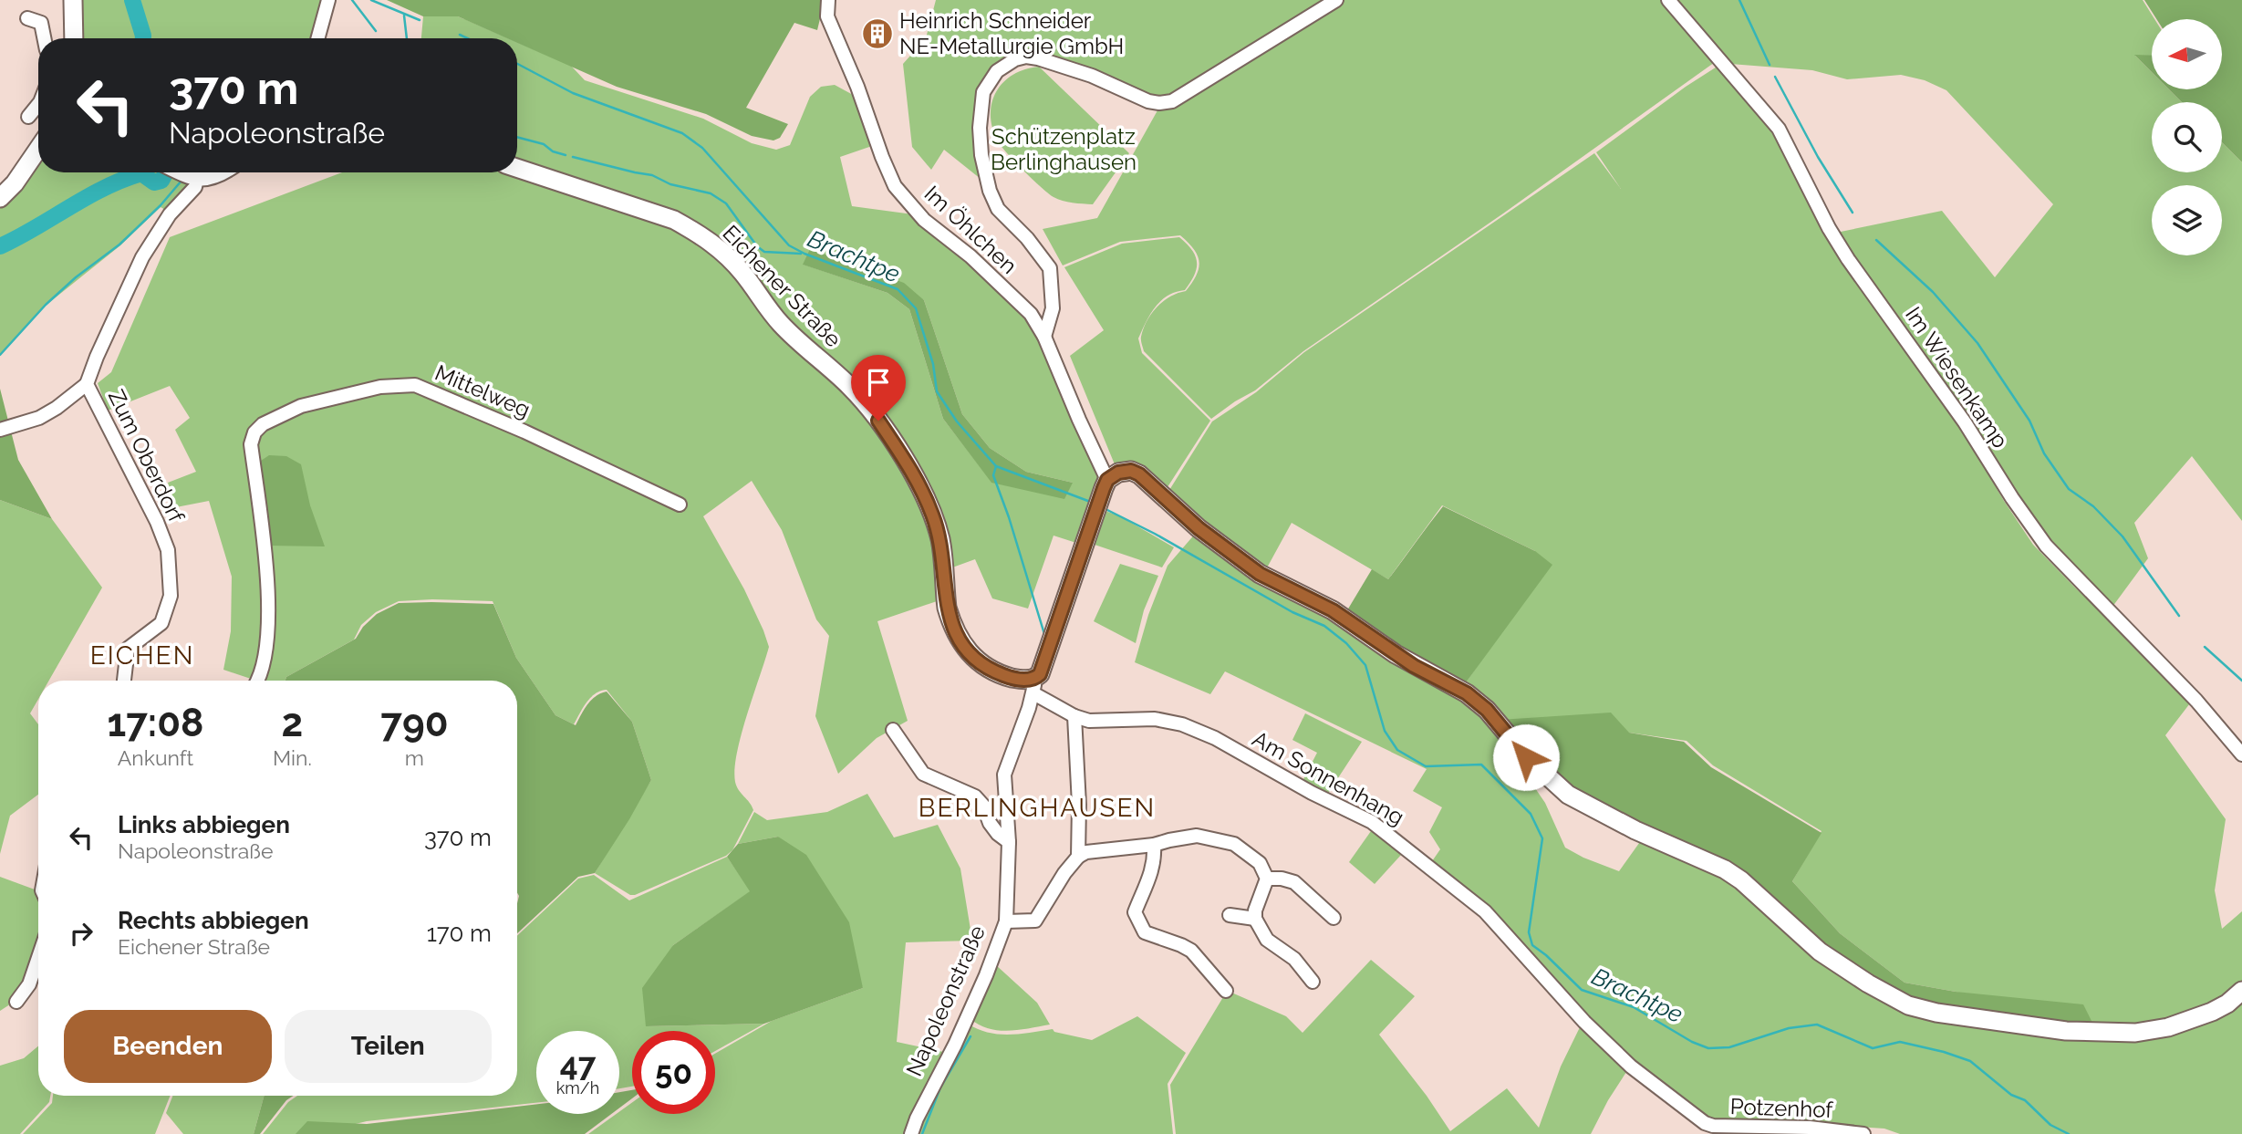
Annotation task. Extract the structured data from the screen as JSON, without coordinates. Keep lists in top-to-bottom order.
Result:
{
  "streets": {
    "main road": ["Eichener Straße", "Napoleonstraße"],
    "street": [
      "Im Öhlchen",
      "Im Wiesenkamp",
      "Mittelweg",
      "Zum Oberdorf",
      "Am Sonnenhang",
      "Potzenhof"
    ]
  },
  "crossings": [
    ["Im Öhlchen", "Napoleonstraße"],
    ["Eichener Straße", "Am Sonnenhang"],
    ["Eichener Straße", "Napoleonstraße"],
    ["Am Sonnenhang", "Napoleonstraße"],
    ["Am Sonnenhang", "Potzenhof"]
  ],
  "districts": ["EICHEN", "BERLINGHAUSEN"],
  "water": ["Brachtpe"],
  "parks": ["Schützenplatz Berlinghausen"],
  "places": {
    "building": ["Heinrich Schneider NE-Metallurgie GmbH"]
  },
  "north": "left",
  "page": {
    "turn": ["370 m", "Napoleonstraße"],
    "eta": [
      "17:08",
      "Ankunft",
      "2",
      "Min.",
      "790",
      "m"
    ],
    "list": [
      {
        "name": "Links abbiegen",
        "note": "Napoleonstraße",
        "value": "370 m"
      },
      {
        "name": "Rechts abbiegen",
        "note": "Eichener Straße",
        "value": "170 m"
      }
    ],
    "buttons": ["Beenden", "Teilen"],
    "speed": "47 km/h",
    "limit": "50"
  }
}
